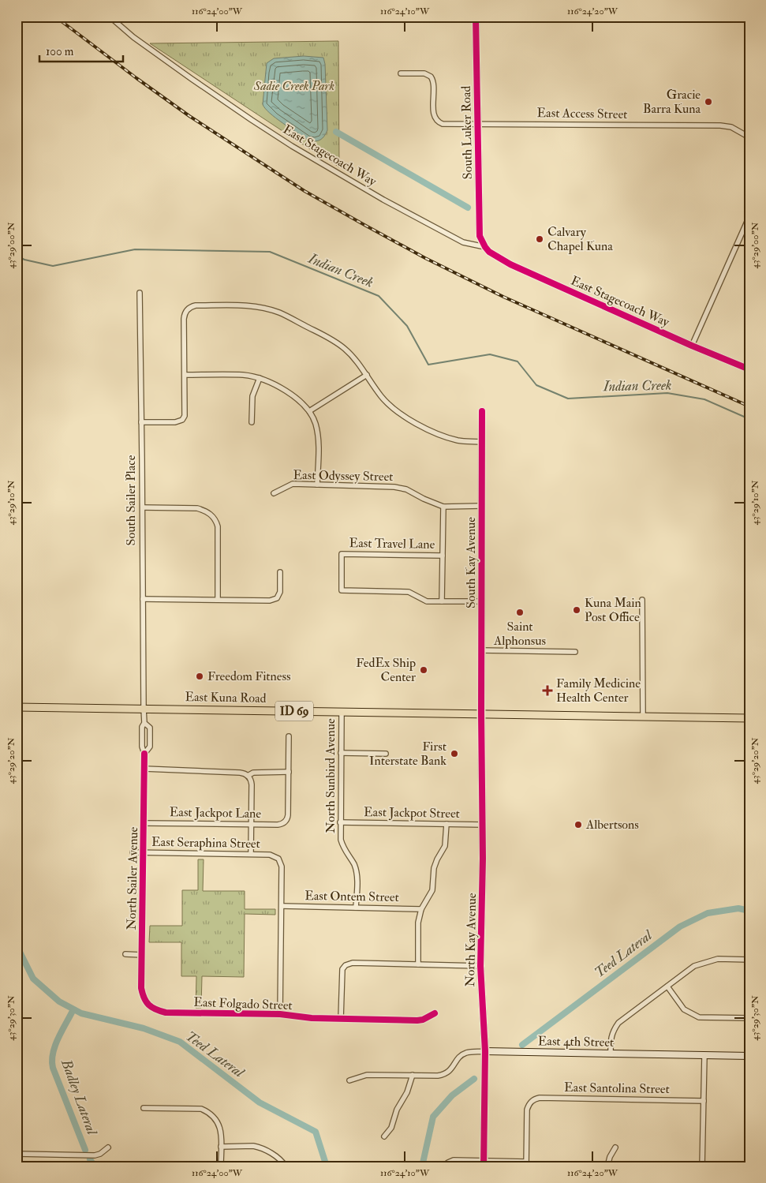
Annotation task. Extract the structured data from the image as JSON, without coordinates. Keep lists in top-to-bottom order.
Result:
{
  "streets": {
    "main road": ["East Kuna Road", "ID 69"],
    "street": [
      "East Access Street",
      "South Luker Road",
      "East Stagecoach Way",
      "East Odyssey Street",
      "South Sailer Place",
      "East Travel Lane",
      "South Kay Avenue",
      "North Sunbird Avenue",
      "East Jackpot Lane",
      "East Jackpot Street",
      "East Seraphina Street",
      "North Sailer Avenue",
      "East Ontem Street",
      "North Kay Avenue",
      "East Folgado Street",
      "East 4th Street",
      "East Santolina Street"
    ]
  },
  "crossings": [
    ["East Access Street", "South Luker Road"],
    ["South Luker Road", "East Stagecoach Way"],
    ["East Odyssey Street", "South Kay Avenue"],
    ["South Sailer Place", "East Kuna Road"],
    ["South Sailer Place", "North Sailer Avenue"],
    ["South Kay Avenue", "East Kuna Road"],
    ["South Kay Avenue", "ID 69"],
    ["South Kay Avenue", "North Kay Avenue"],
    ["East Kuna Road", "ID 69"],
    ["East Kuna Road", "North Sunbird Avenue"],
    ["East Kuna Road", "North Sailer Avenue"],
    ["East Kuna Road", "North Kay Avenue"],
    ["ID 69", "North Kay Avenue"],
    ["North Sunbird Avenue", "East Jackpot Street"],
    ["North Sunbird Avenue", "East Ontem Street"],
    ["East Jackpot Lane", "North Sailer Avenue"],
    ["East Jackpot Street", "North Kay Avenue"],
    ["East Seraphina Street", "North Sailer Avenue"],
    ["East Seraphina Street", "East Ontem Street"],
    ["North Sailer Avenue", "East Folgado Street"],
    ["North Kay Avenue", "East 4th Street"]
  ],
  "water": ["Indian Creek", "Teed Lateral", "Badley Lateral"],
  "parks": ["Sadie Creek Park"],
  "places": {
    "other": [
      "Gracie Barra Kuna",
      "Calvary Chapel Kuna",
      "Kuna Main Post Office",
      "Saint Alphonsus",
      "FedEx Ship Center",
      "Freedom Fitness",
      "First Interstate Bank",
      "Albertsons"
    ],
    "health": ["Family Medicine Health Center"]
  },
  "scale_bar": "100 m",
  "coordinates": [
    "116°24'00\"W",
    "116°24'10\"W",
    "116°24'20\"W",
    "43°29'00\"N",
    "43°29'10\"N",
    "43°29'20\"N",
    "43°29'30\"N"
  ]
}
